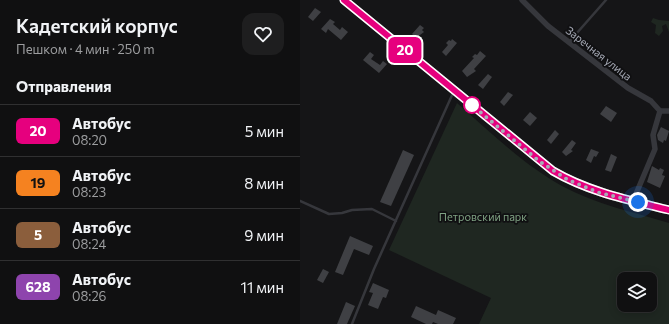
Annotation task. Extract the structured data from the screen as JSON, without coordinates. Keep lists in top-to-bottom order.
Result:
{
  "streets": {
    "street": ["Заречная улица"]
  },
  "parks": ["Петровский парк"],
  "lines": ["bus line 20"],
  "page": {
    "heading": [
      ["Кадетский корпус", "Пешком · 4 мин · 250 m"],
      "Отправления"
    ],
    "on_map": "20",
    "list": [
      {
        "mark": "20",
        "name": "Автобус",
        "note": "08:20",
        "value": "5 мин"
      },
      {
        "mark": "19",
        "name": "Автобус",
        "note": "08:23",
        "value": "8 мин"
      },
      {
        "mark": "5",
        "name": "Автобус",
        "note": "08:24",
        "value": "9 мин"
      },
      {
        "mark": "628",
        "name": "Автобус",
        "note": "08:26",
        "value": "11 мин"
      }
    ]
  }
}
